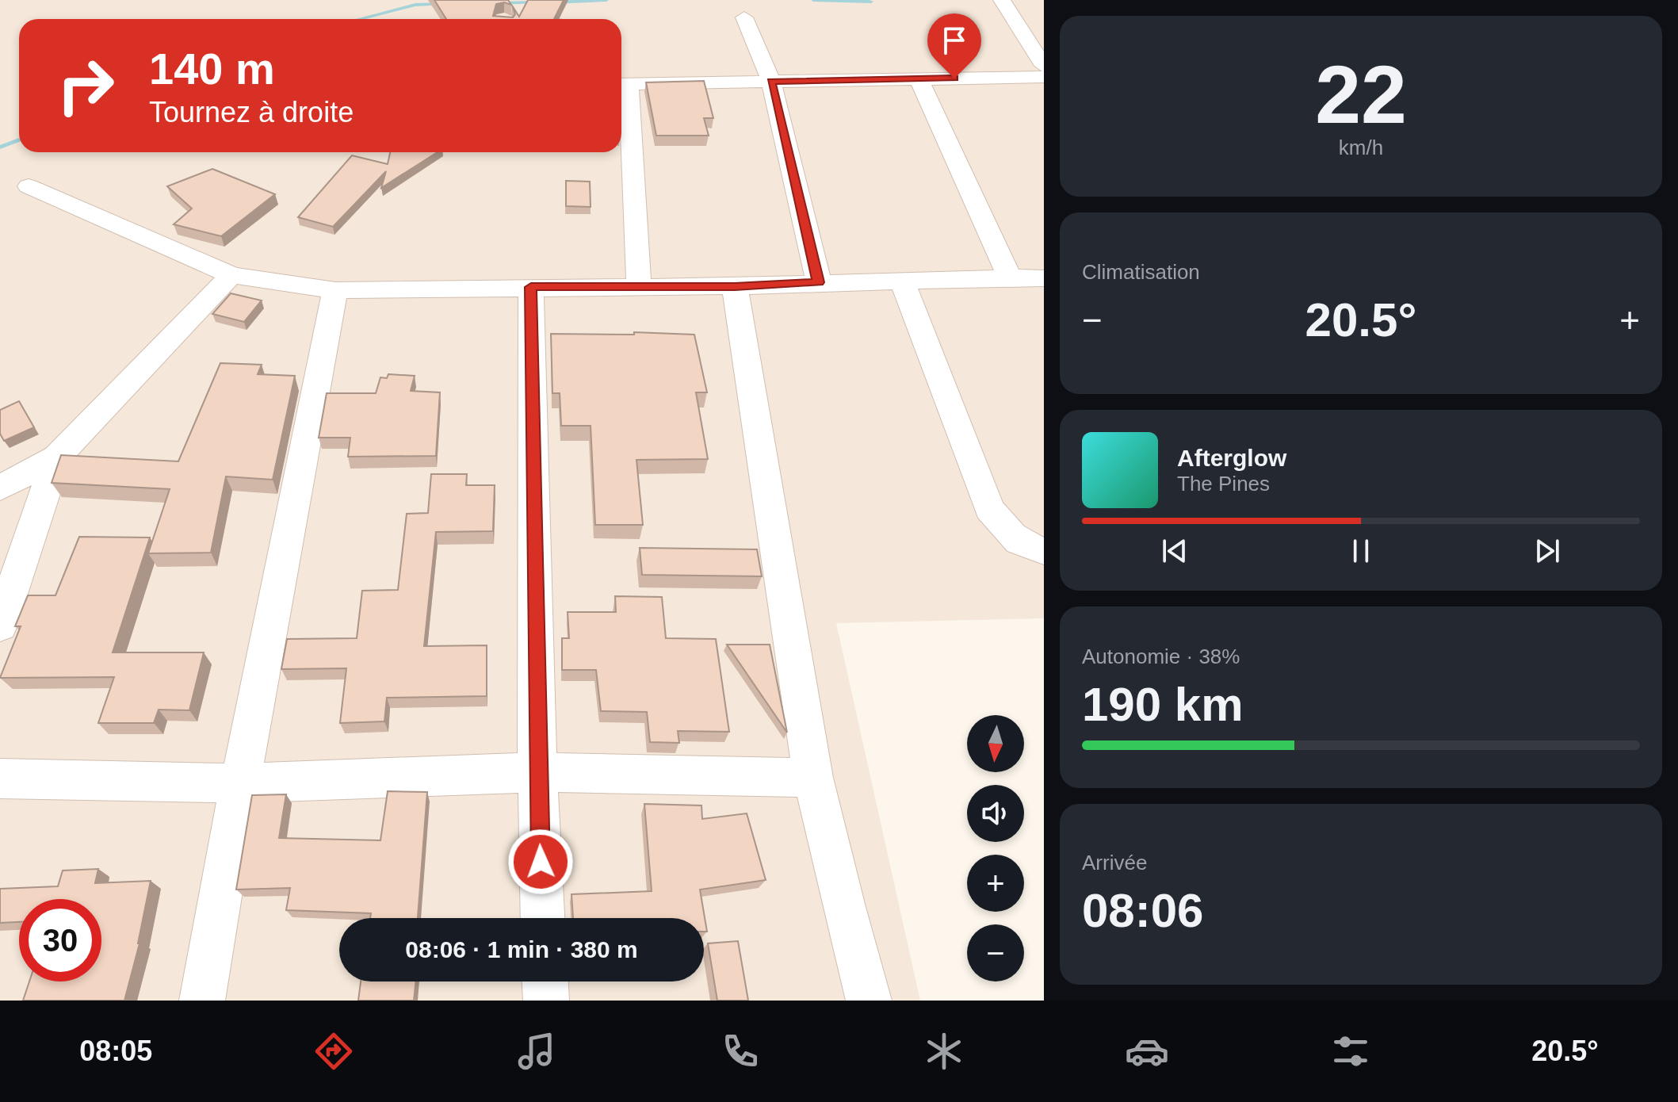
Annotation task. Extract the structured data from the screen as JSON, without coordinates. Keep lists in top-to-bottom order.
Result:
{
  "north": "bottom",
  "page": {
    "tile": [
      ["22", "km/h"],
      "Climatisation",
      ["Autonomie · 38%", "190 km"],
      ["Arrivée", "08:06"]
    ],
    "turn": ["140 m", "Tournez à droite"],
    "heat": ["−", "20.5°", "+"],
    "song": ["Afterglow", "The Pines"],
    "map_buttons": ["+", "−"],
    "limit": "30",
    "trip": "08:06 · 1 min · 380 m",
    "tabs": ["08:05", "20.5°"]
  }
}
